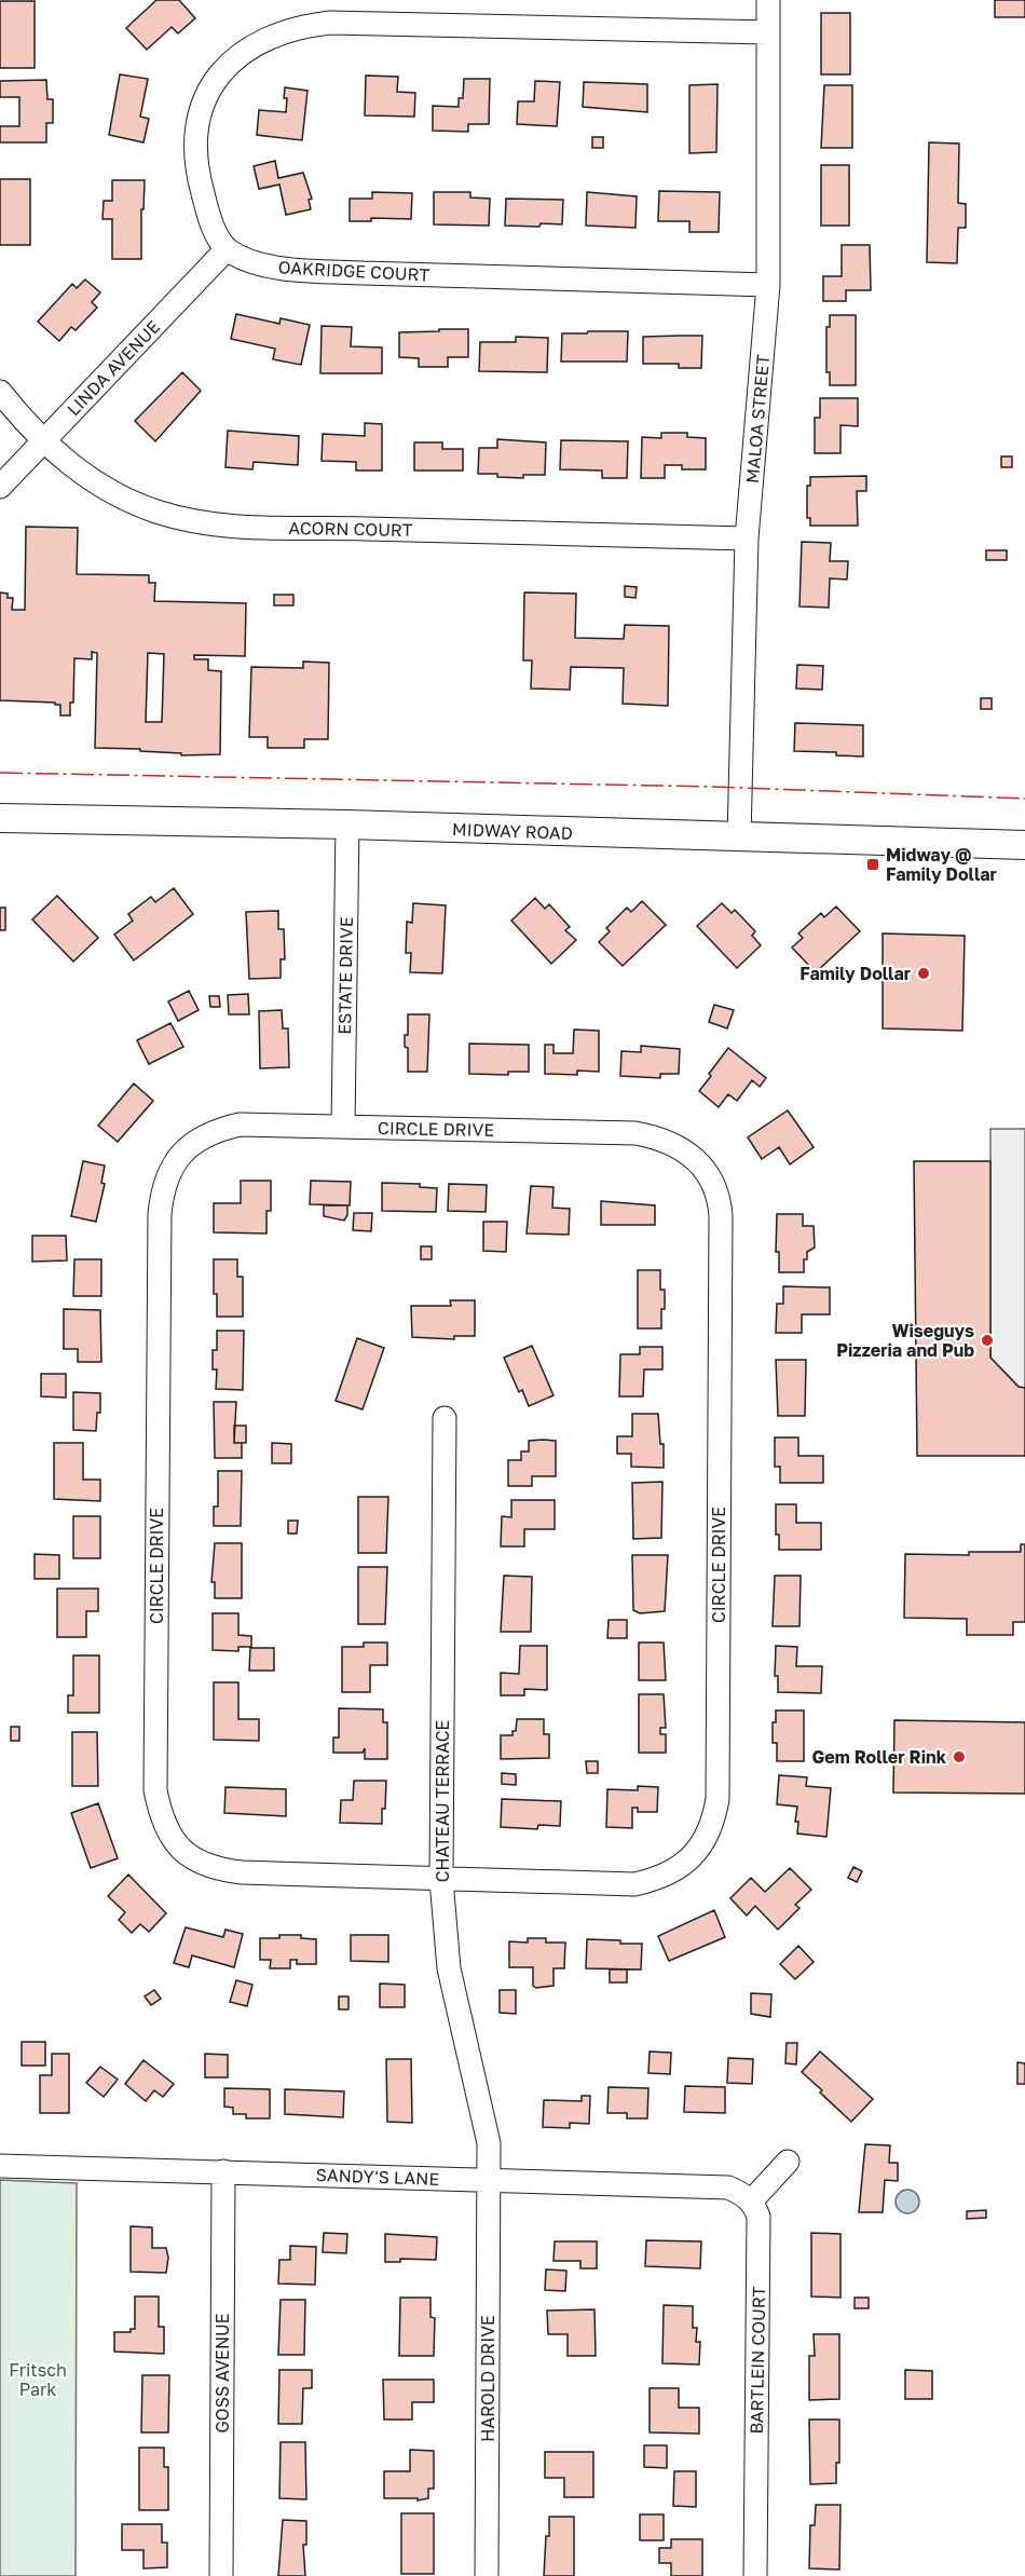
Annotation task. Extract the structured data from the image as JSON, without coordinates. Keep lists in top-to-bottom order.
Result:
{
  "streets": {
    "main road": ["MIDWAY ROAD"],
    "street": [
      "OAKRIDGE COURT",
      "LINDA AVENUE",
      "MALOA STREET",
      "ACORN COURT",
      "ESTATE DRIVE",
      "CIRCLE DRIVE",
      "CHATEAU TERRACE",
      "SANDY'S LANE",
      "BARTLEIN COURT",
      "GOSS AVENUE",
      "HAROLD DRIVE"
    ]
  },
  "crossings": [
    ["OAKRIDGE COURT", "LINDA AVENUE"],
    ["OAKRIDGE COURT", "MALOA STREET"],
    ["LINDA AVENUE", "ACORN COURT"],
    ["MALOA STREET", "ACORN COURT"],
    ["MALOA STREET", "MIDWAY ROAD"],
    ["MIDWAY ROAD", "ESTATE DRIVE"],
    ["ESTATE DRIVE", "CIRCLE DRIVE"],
    ["CIRCLE DRIVE", "CHATEAU TERRACE"],
    ["CHATEAU TERRACE", "SANDY'S LANE"],
    ["CHATEAU TERRACE", "HAROLD DRIVE"],
    ["SANDY'S LANE", "BARTLEIN COURT"],
    ["SANDY'S LANE", "GOSS AVENUE"],
    ["SANDY'S LANE", "HAROLD DRIVE"]
  ],
  "parks": ["Fritsch Park"],
  "places": {
    "transit": ["Midway @ Family Dollar"],
    "other": ["Family Dollar", "Wiseguys Pizzeria and Pub", "Gem Roller Rink"]
  }
}
